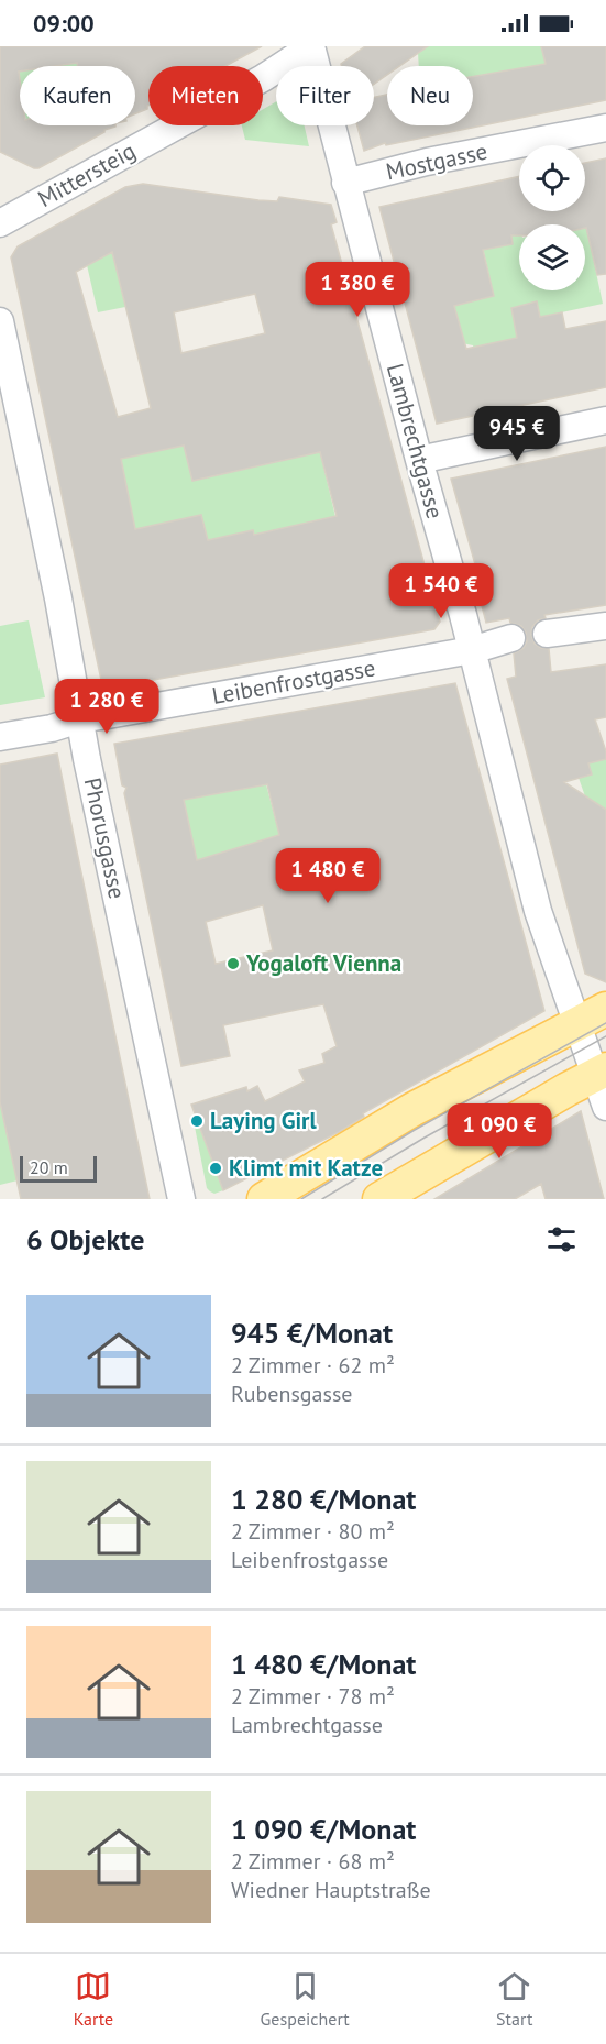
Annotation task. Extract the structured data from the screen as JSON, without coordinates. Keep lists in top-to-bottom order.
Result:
{
  "streets": {
    "street": [
      "Mostgasse",
      "Mittersteig",
      "Lambrechtgasse",
      "Leibenfrostgasse",
      "Phorusgasse"
    ]
  },
  "crossings": [
    ["Mostgasse", "Lambrechtgasse"],
    ["Mittersteig", "Lambrechtgasse"],
    ["Lambrechtgasse", "Leibenfrostgasse"],
    ["Leibenfrostgasse", "Phorusgasse"]
  ],
  "places": ["Yogaloft Vienna", "Laying Girl", "Klimt mit Katze"],
  "scale_bar": "20 m",
  "page": {
    "status": "09:00",
    "chip": [
      "Kaufen",
      "Mieten",
      "Filter",
      "Neu"
    ],
    "price": [
      "1 380 €",
      "945 €",
      "1 540 €",
      "1 280 €",
      "1 480 €",
      "1 090 €"
    ],
    "scale": "20 m",
    "heading": "6 Objekte",
    "list": [
      {
        "name": "945 €/Monat",
        "note": "2 Zimmer · 62 m² · Rubensgasse"
      },
      {
        "name": "1 280 €/Monat",
        "note": "2 Zimmer · 80 m² · Leibenfrostgasse"
      },
      {
        "name": "1 480 €/Monat",
        "note": "2 Zimmer · 78 m² · Lambrechtgasse"
      },
      {
        "name": "1 090 €/Monat",
        "note": "2 Zimmer · 68 m² · Wiedner Hauptstraße"
      }
    ],
    "tabs": ["Karte", "Gespeichert", "Start"]
  }
}
